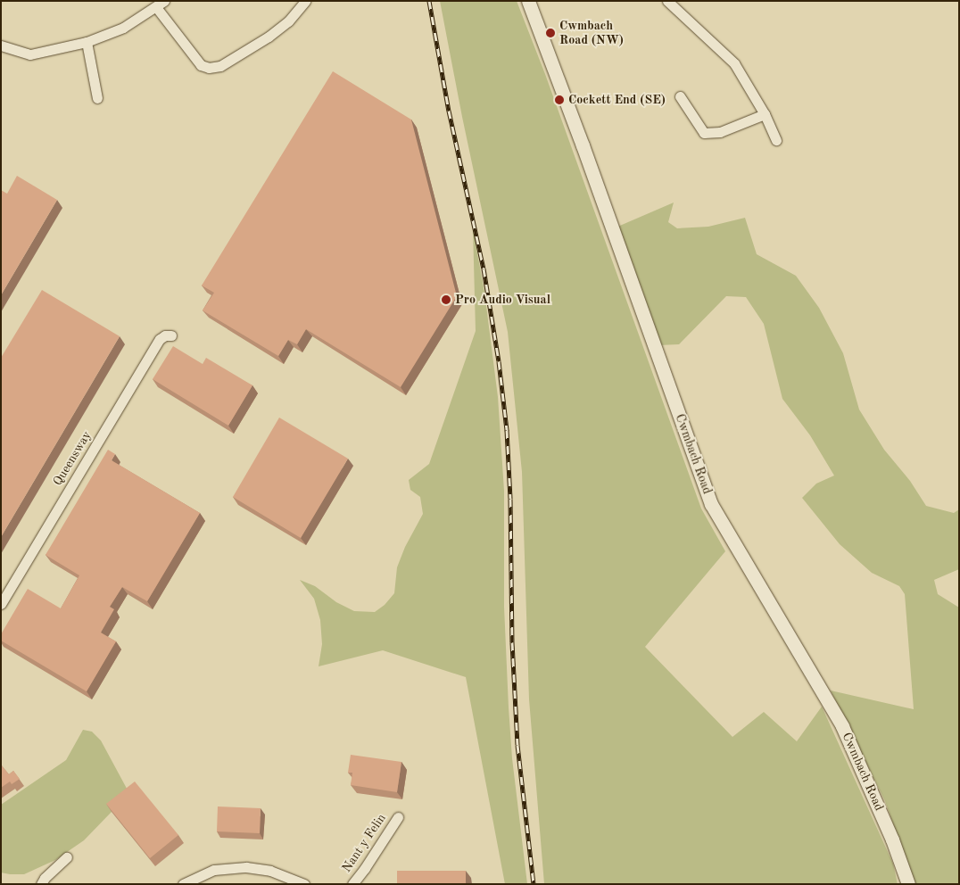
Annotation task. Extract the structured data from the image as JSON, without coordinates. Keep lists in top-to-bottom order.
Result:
{
  "streets": {
    "main road": ["Cwmbach Road"],
    "street": ["Queensway", "Nant y Felin"]
  },
  "places": ["Cwmbach Road (NW)", "Cockett End (SE)", "Pro Audio Visual"]
}
